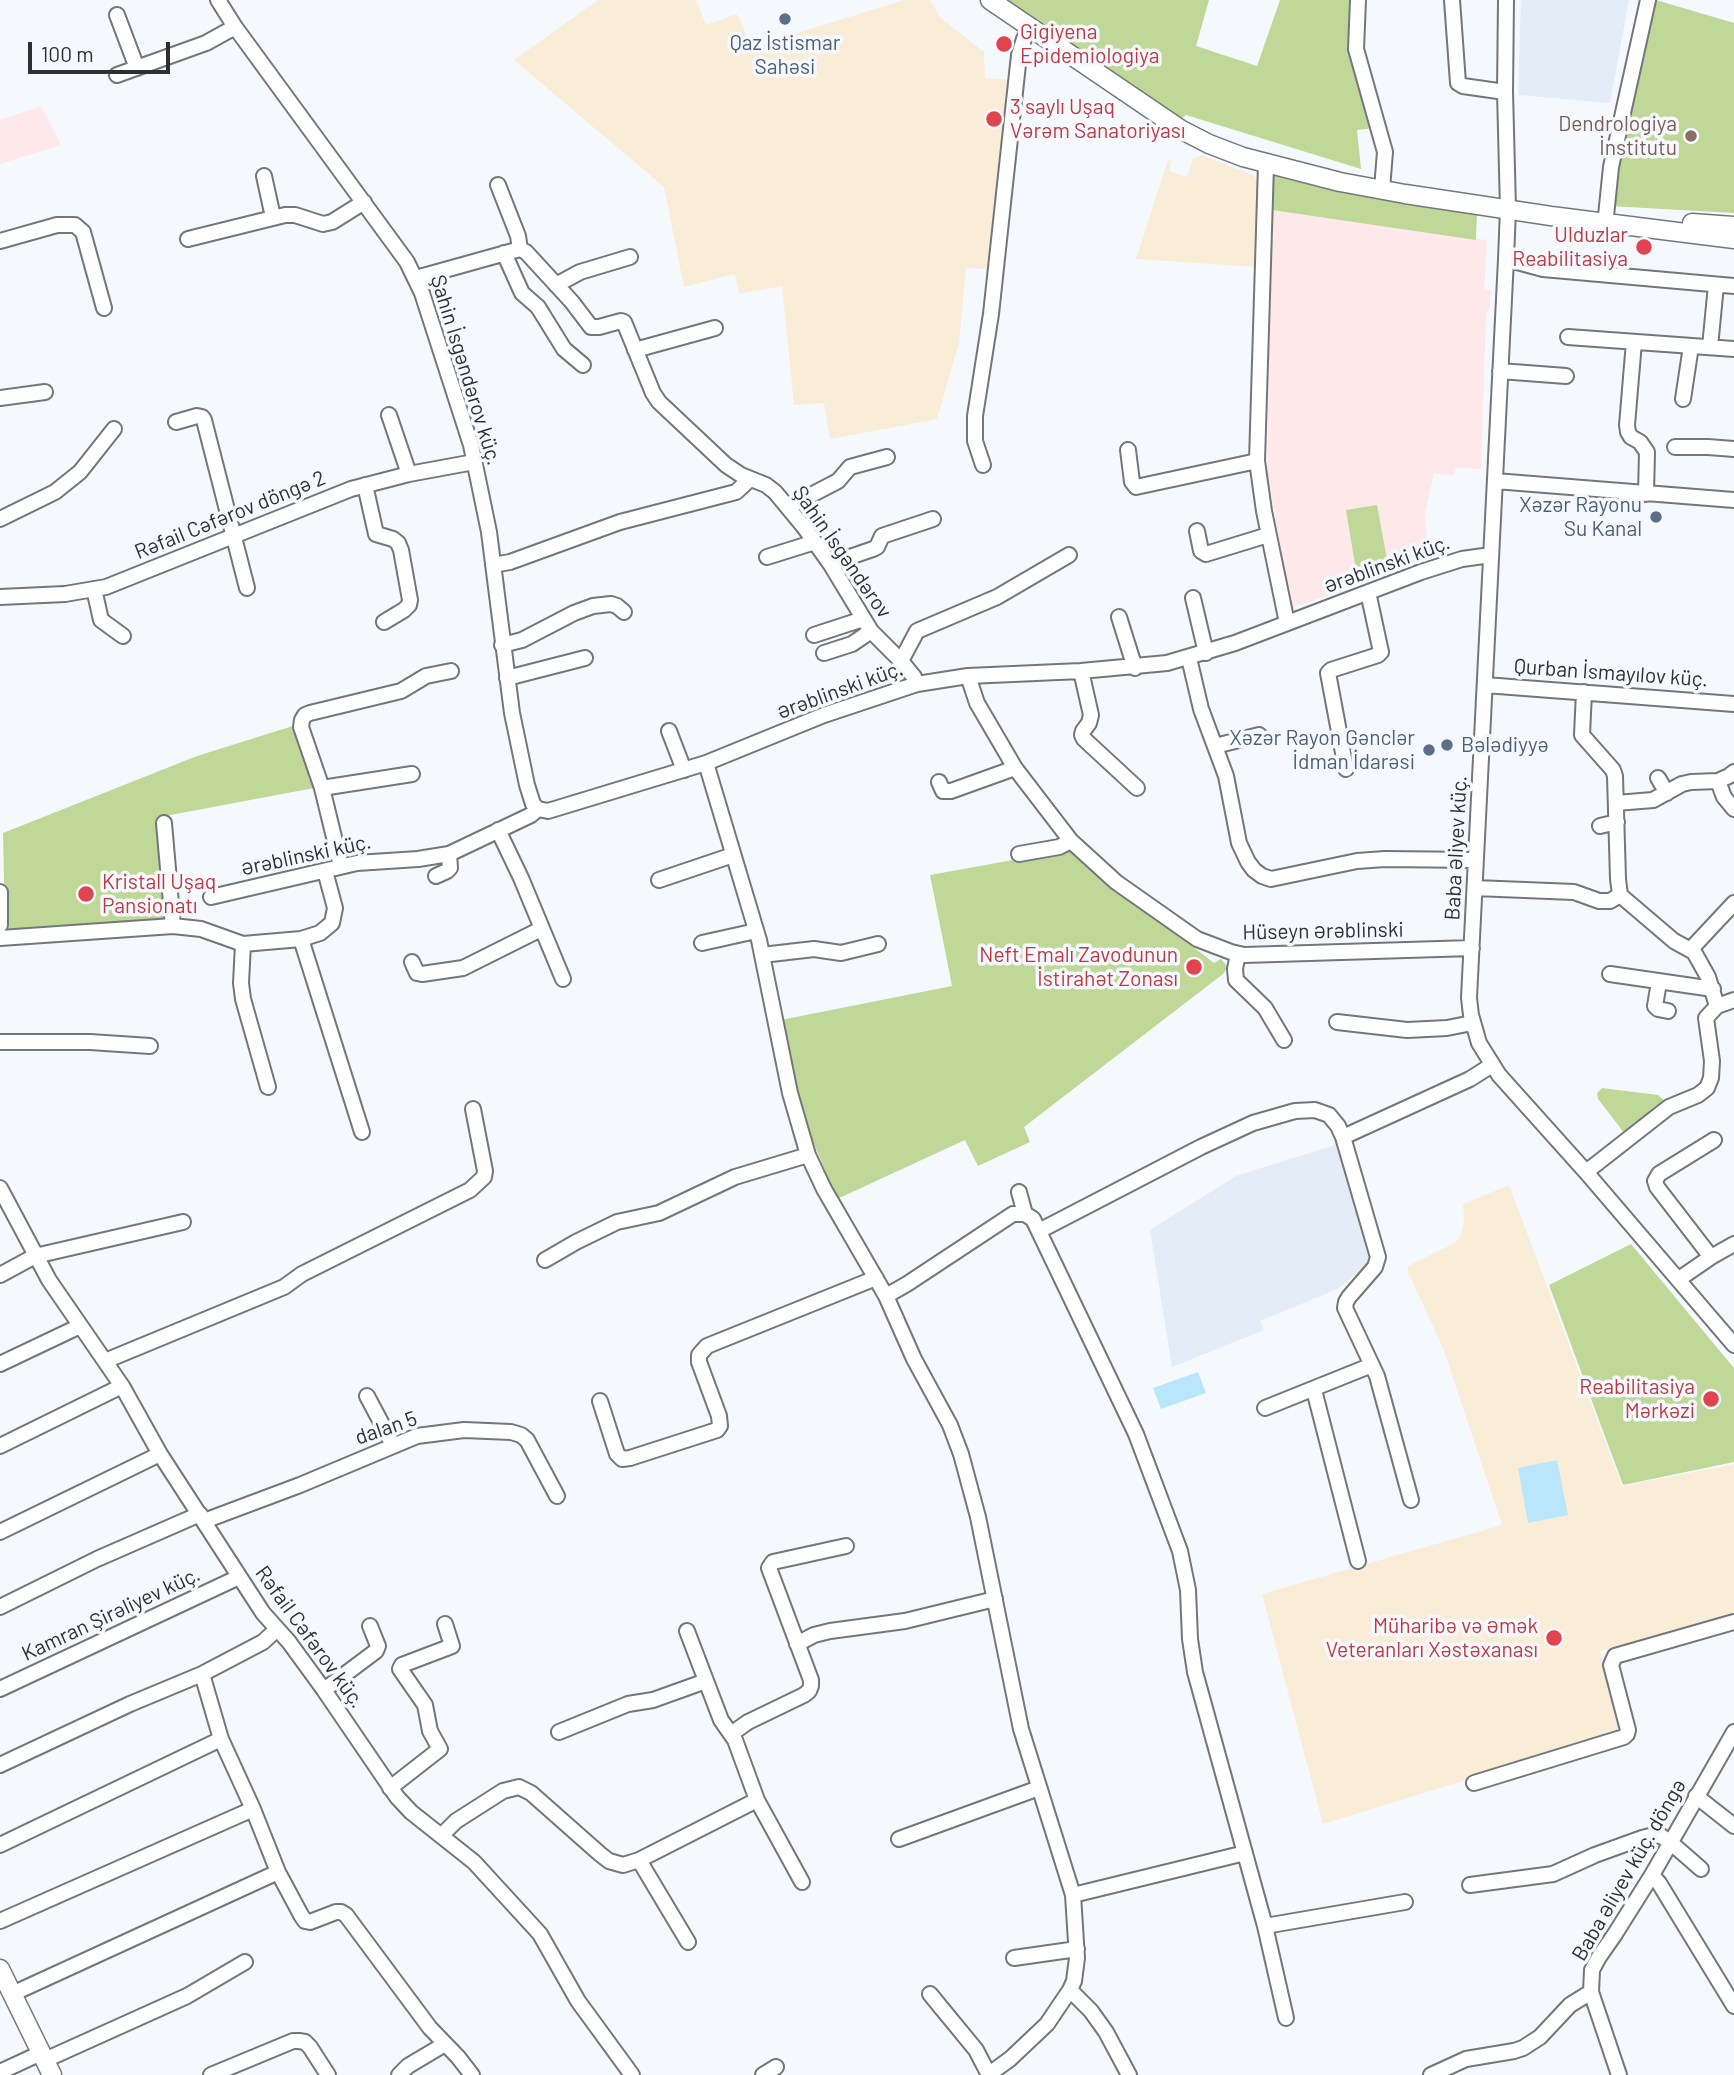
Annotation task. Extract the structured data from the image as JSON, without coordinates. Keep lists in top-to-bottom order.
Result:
{
  "streets": {
    "street": [
      "Şahin İsgəndərov küç.",
      "Rəfail Cəfərov döngə 2",
      "Şahin İsgəndərov",
      "Ərəblinski küç.",
      "Qurban İsmayılov küç.",
      "Baba Əliyev küç.",
      "Hüseyn Ərəblinski",
      "dalan 5",
      "Kamran Şirəliyev küç.",
      "Rəfail Cəfərov küç.",
      "Baba Əliyev küç. döngə"
    ]
  },
  "crossings": [
    ["Şahin İsgəndərov küç.", "Rəfail Cəfərov döngə 2"],
    ["Şahin İsgəndərov küç.", "Ərəblinski küç."],
    ["Şahin İsgəndərov", "Ərəblinski küç."],
    ["Ərəblinski küç.", "Baba Əliyev küç."],
    ["Ərəblinski küç.", "Hüseyn Ərəblinski"],
    ["Qurban İsmayılov küç.", "Baba Əliyev küç."],
    ["Baba Əliyev küç.", "Hüseyn Ərəblinski"],
    ["dalan 5", "Rəfail Cəfərov küç."],
    ["Kamran Şirəliyev küç.", "Rəfail Cəfərov küç."]
  ],
  "places": [
    "Qaz İstismar Sahəsi",
    "Gigiyena Epidemiologiya",
    "3 saylı Uşaq Vərəm Sanatoriyası",
    "Dendrologiya İnstitutu",
    "Ulduzlar Reabilitasiya",
    "Xəzər Rayonu Su Kanal",
    "Bələdiyyə",
    "Xəzər Rayon Gənclər İdman İdarəsi",
    "Kristall Uşaq Pansionatı",
    "Neft Emalı Zavodunun İstirahət Zonası",
    "Reabilitasiya Mərkəzi",
    "Müharibə və Əmək Veteranları Xəstəxanası"
  ],
  "scale_bar": "100 m"
}
